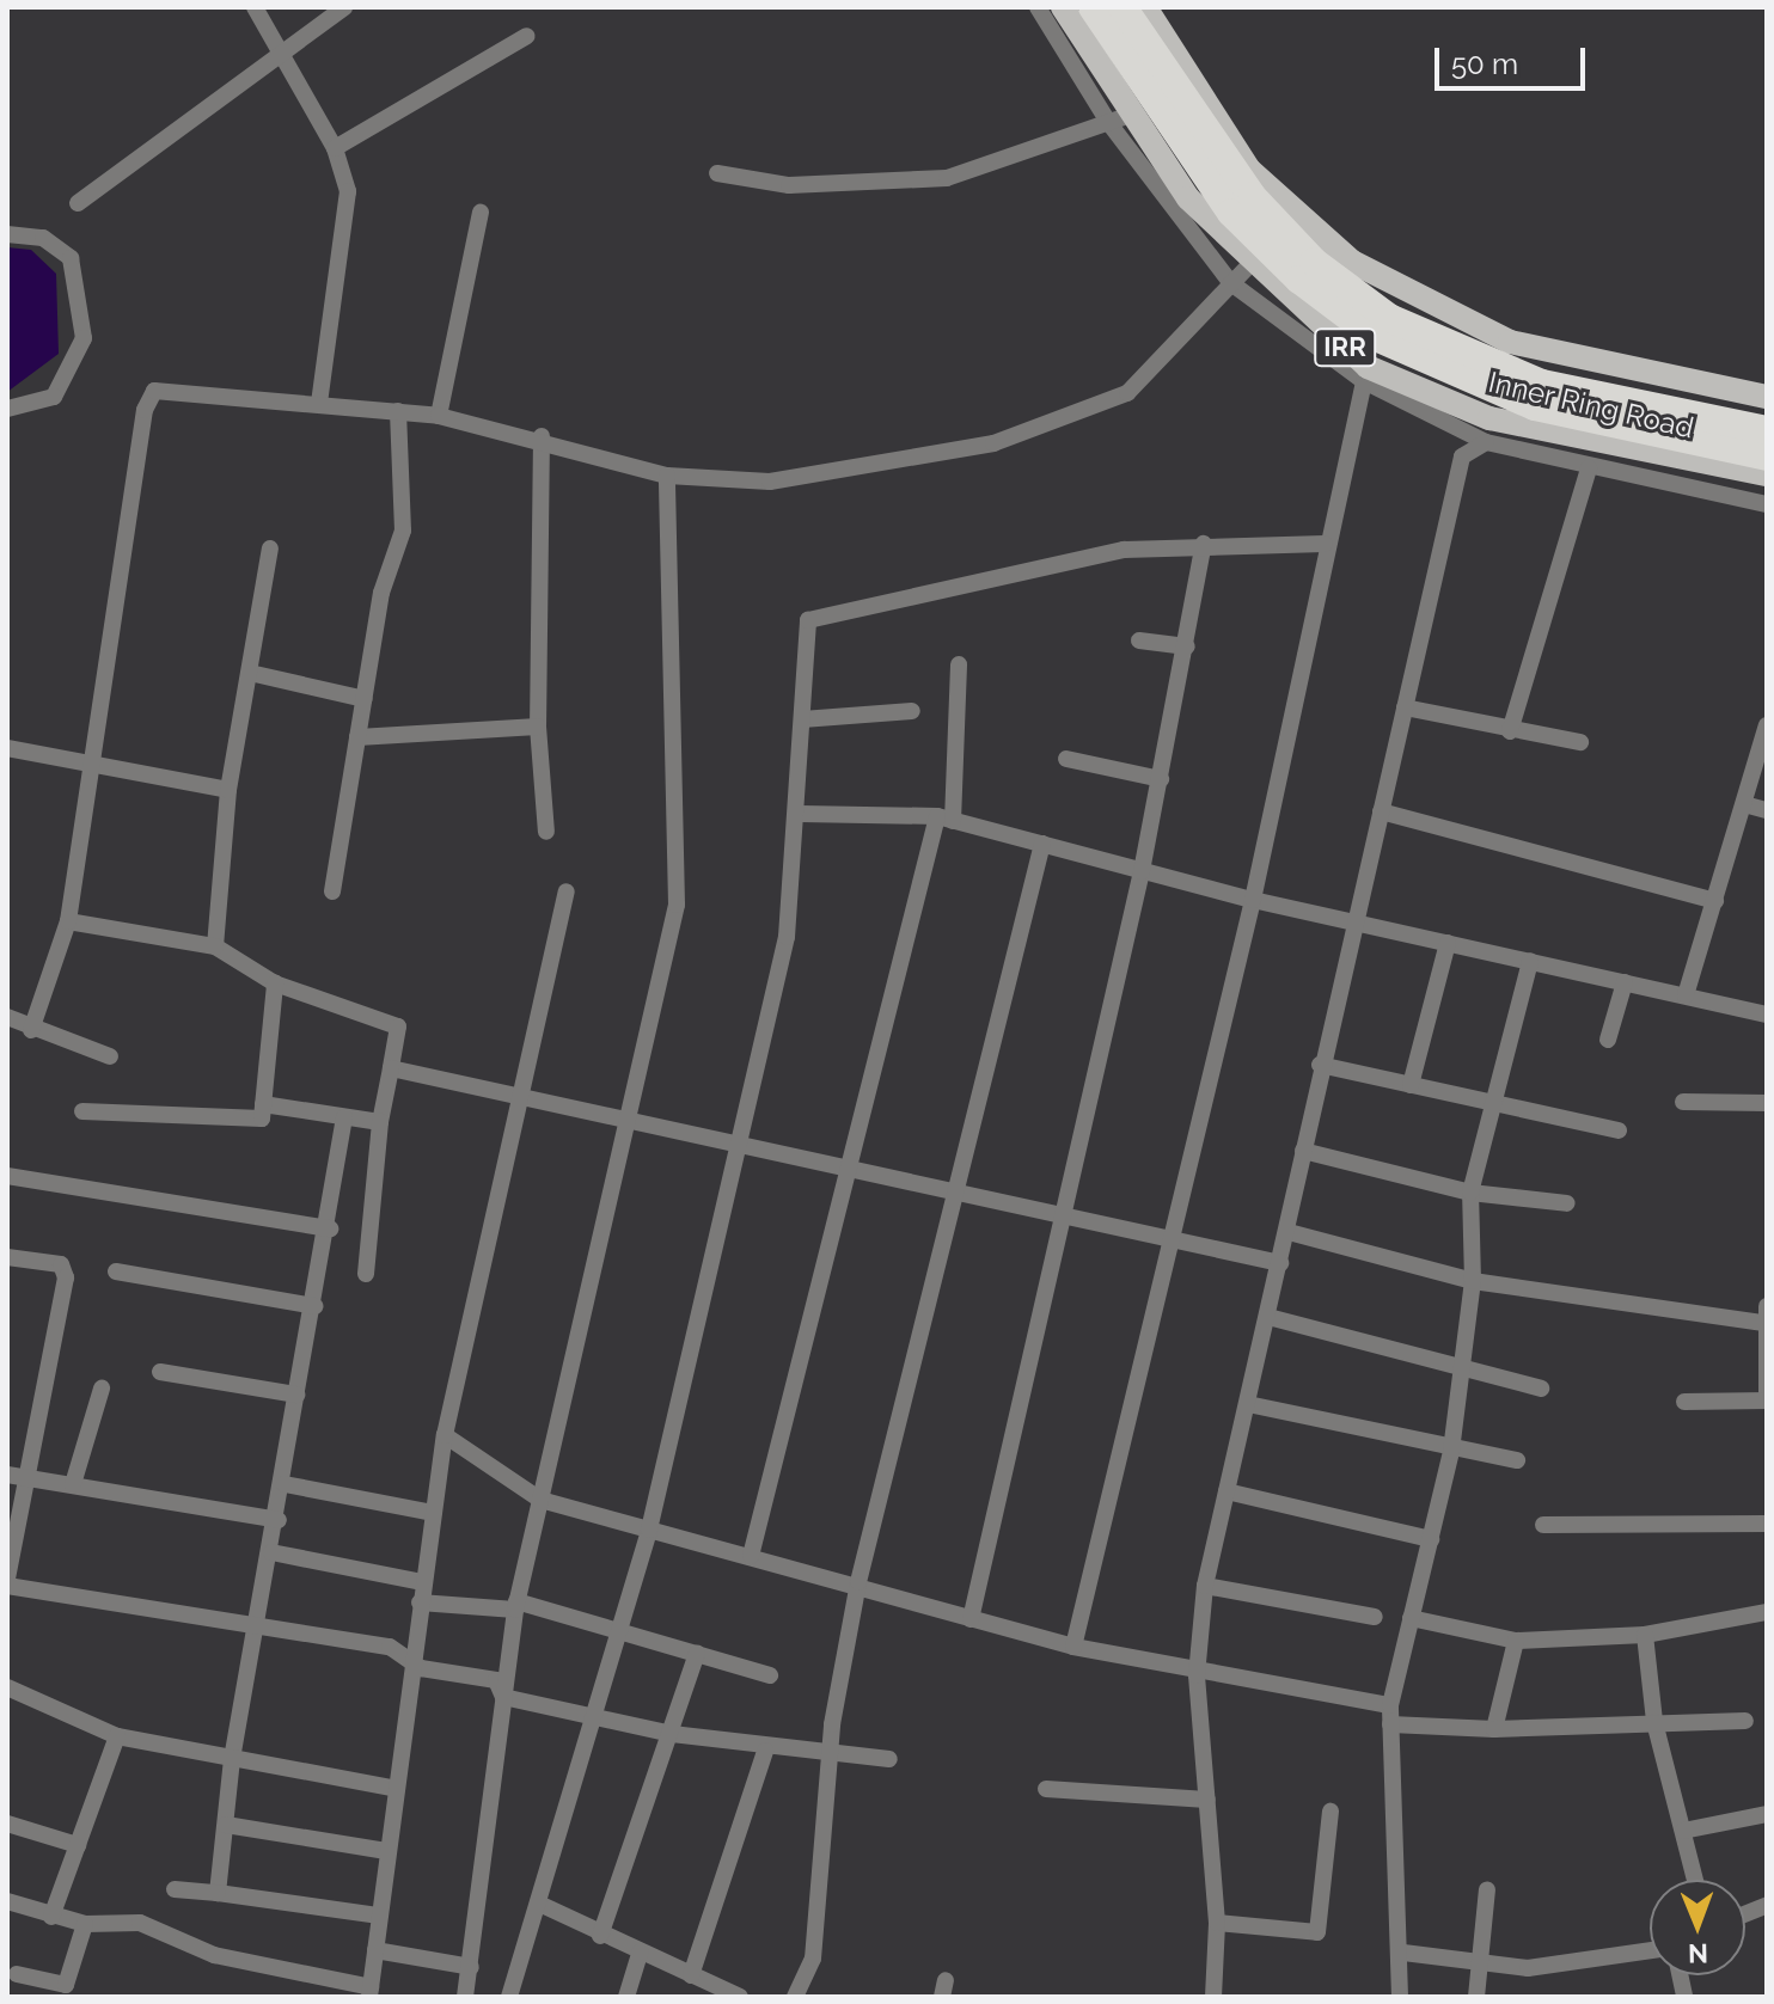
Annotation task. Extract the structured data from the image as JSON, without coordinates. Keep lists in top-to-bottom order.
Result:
{
  "streets": {
    "main road": ["IRR", "Inner Ring Road"]
  },
  "scale_bar": "50 m",
  "north": "bottom"
}
